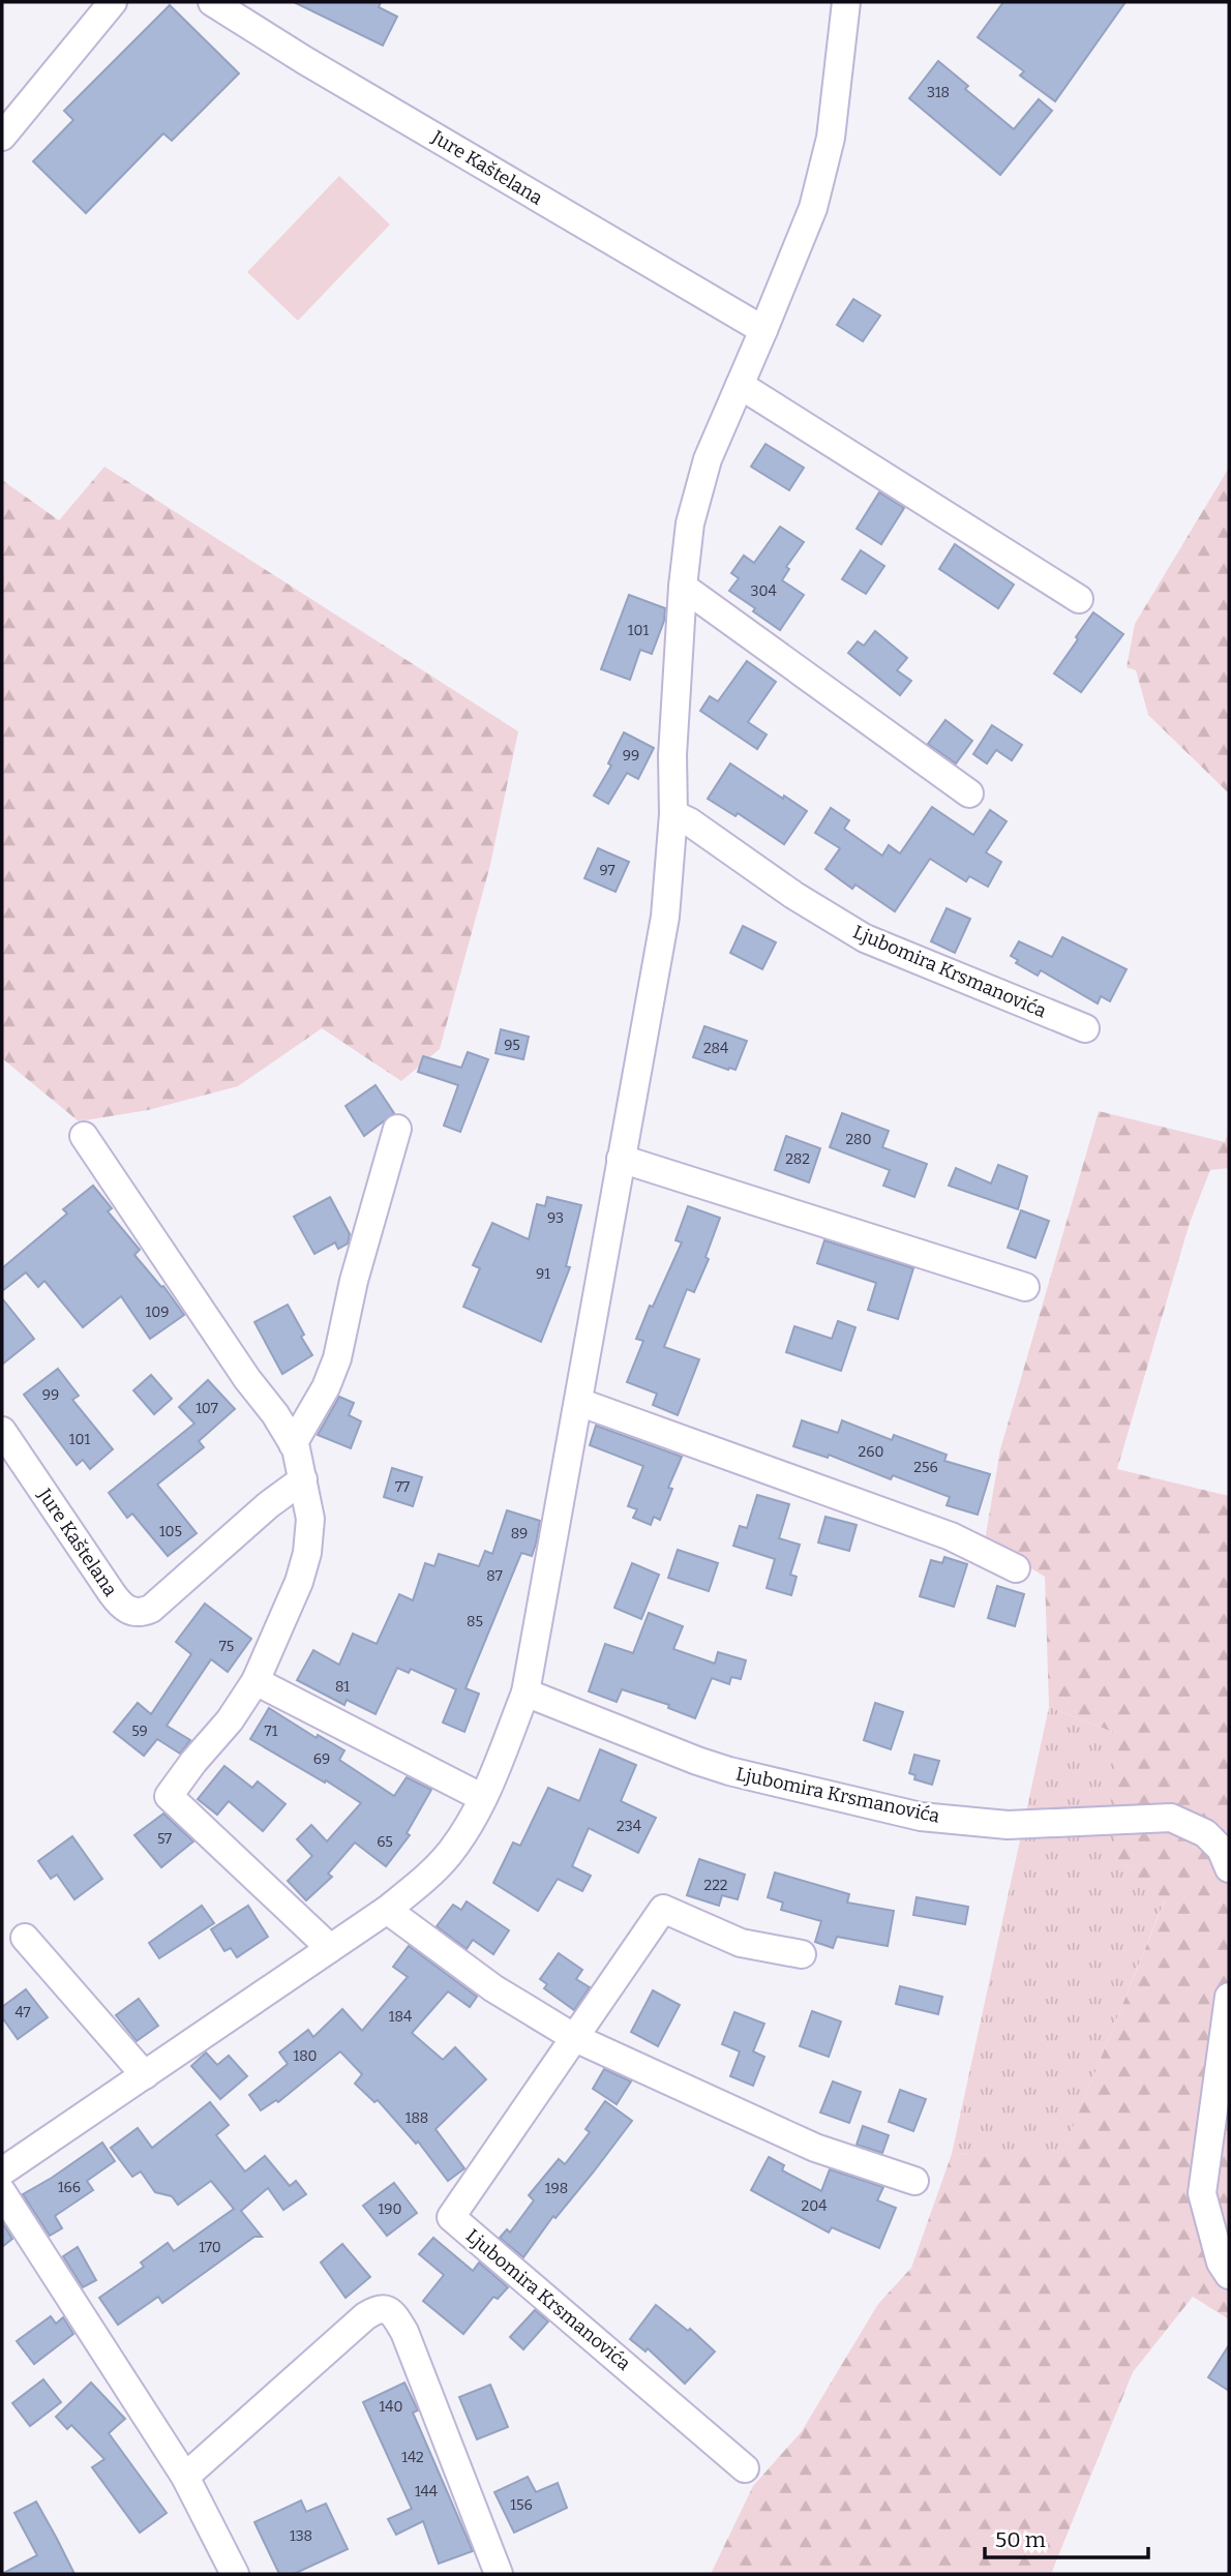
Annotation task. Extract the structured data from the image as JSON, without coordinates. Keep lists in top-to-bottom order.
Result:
{
  "streets": {
    "street": ["Jure Kaštelana", "Ljubomira Krsmanovića"]
  },
  "house_numbers": [
    "318",
    "304",
    "101",
    "99",
    "97",
    "95",
    "284",
    "280",
    "282",
    "93",
    "91",
    "109",
    "99",
    "107",
    "101",
    "260",
    "256",
    "77",
    "105",
    "89",
    "87",
    "85",
    "75",
    "81",
    "59",
    "71",
    "69",
    "234",
    "57",
    "65",
    "222",
    "47",
    "184",
    "180",
    "188",
    "166",
    "198",
    "204",
    "190",
    "170",
    "140",
    "142",
    "144",
    "156",
    "138"
  ],
  "scale_bar": "50 m"
}
